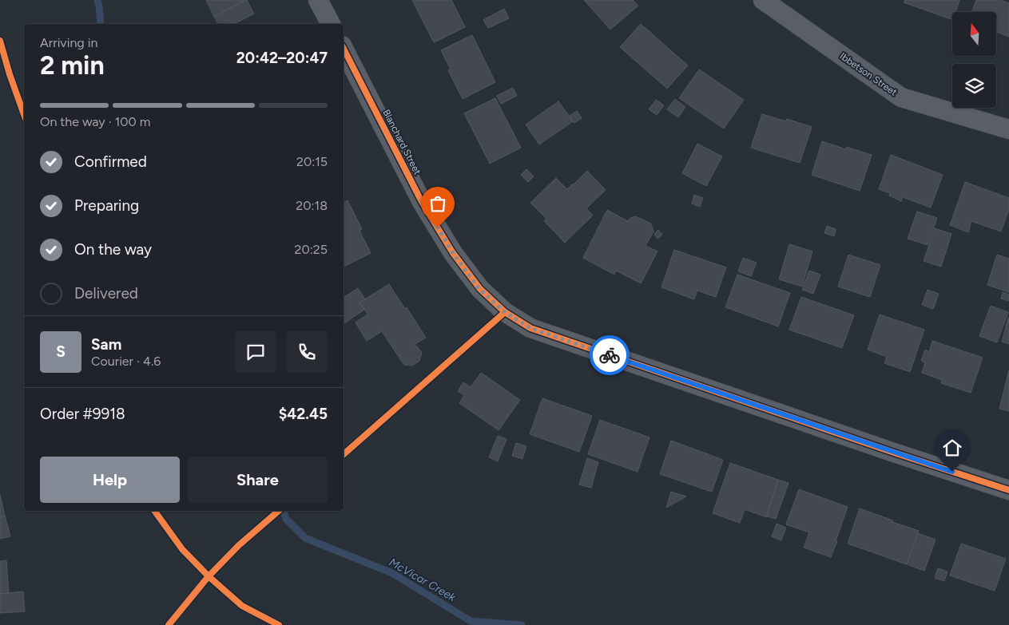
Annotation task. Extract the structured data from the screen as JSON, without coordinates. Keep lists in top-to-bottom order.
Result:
{
  "streets": {
    "street": ["Ibbetson Street", "Blanchard Street"]
  },
  "water": ["McVicar Creek"],
  "north": "top",
  "page": {
    "heading": ["2 min", "Arriving in", "20:42–20:47"],
    "panel": [
      "Sam",
      "Courier · 4.6",
      "Order #9918",
      "$42.45"
    ],
    "bar": "On the way · 100 m",
    "list": [
      ["Confirmed", "20:15"],
      ["Preparing", "20:18"],
      ["On the way", "20:25"],
      "Delivered"
    ],
    "round": "S",
    "buttons": ["Help", "Share"]
  }
}
